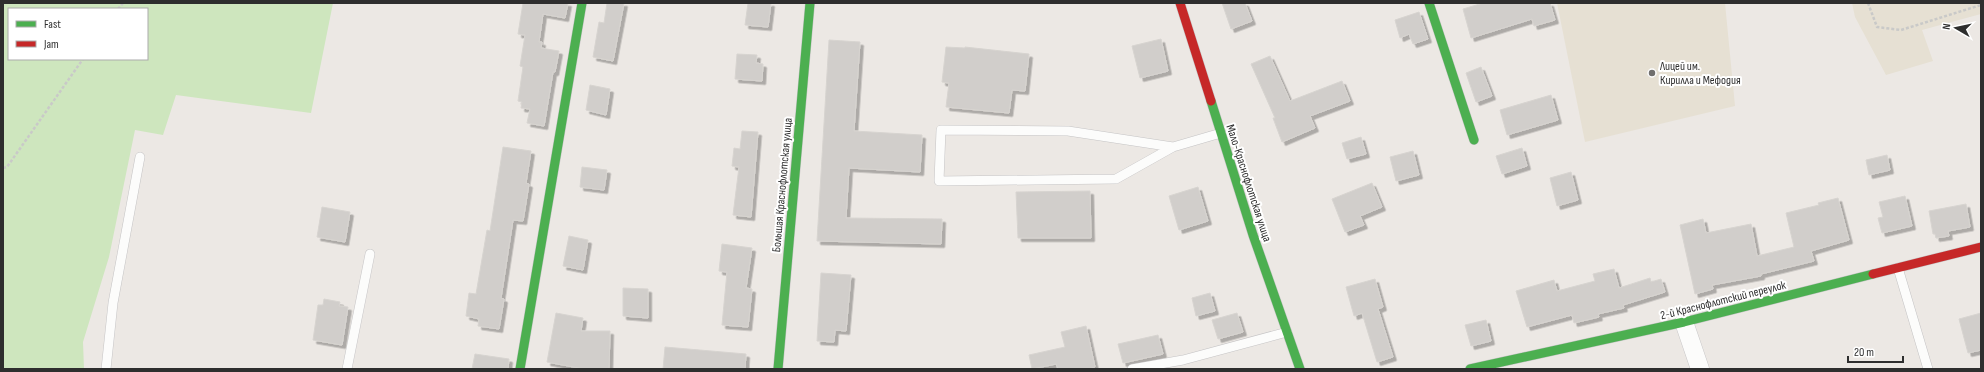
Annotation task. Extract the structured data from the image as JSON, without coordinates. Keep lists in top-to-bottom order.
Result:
{
  "streets": {
    "street": ["Мало-Краснофлотская улица", "Большая Краснофлотская улица", "2-й Краснофлотский переулок"]
  },
  "places": ["Лицей им. Кирилла и Мефодия"],
  "legend": ["Fast", "Jam"],
  "scale_bar": "20 m",
  "north": "left"
}
